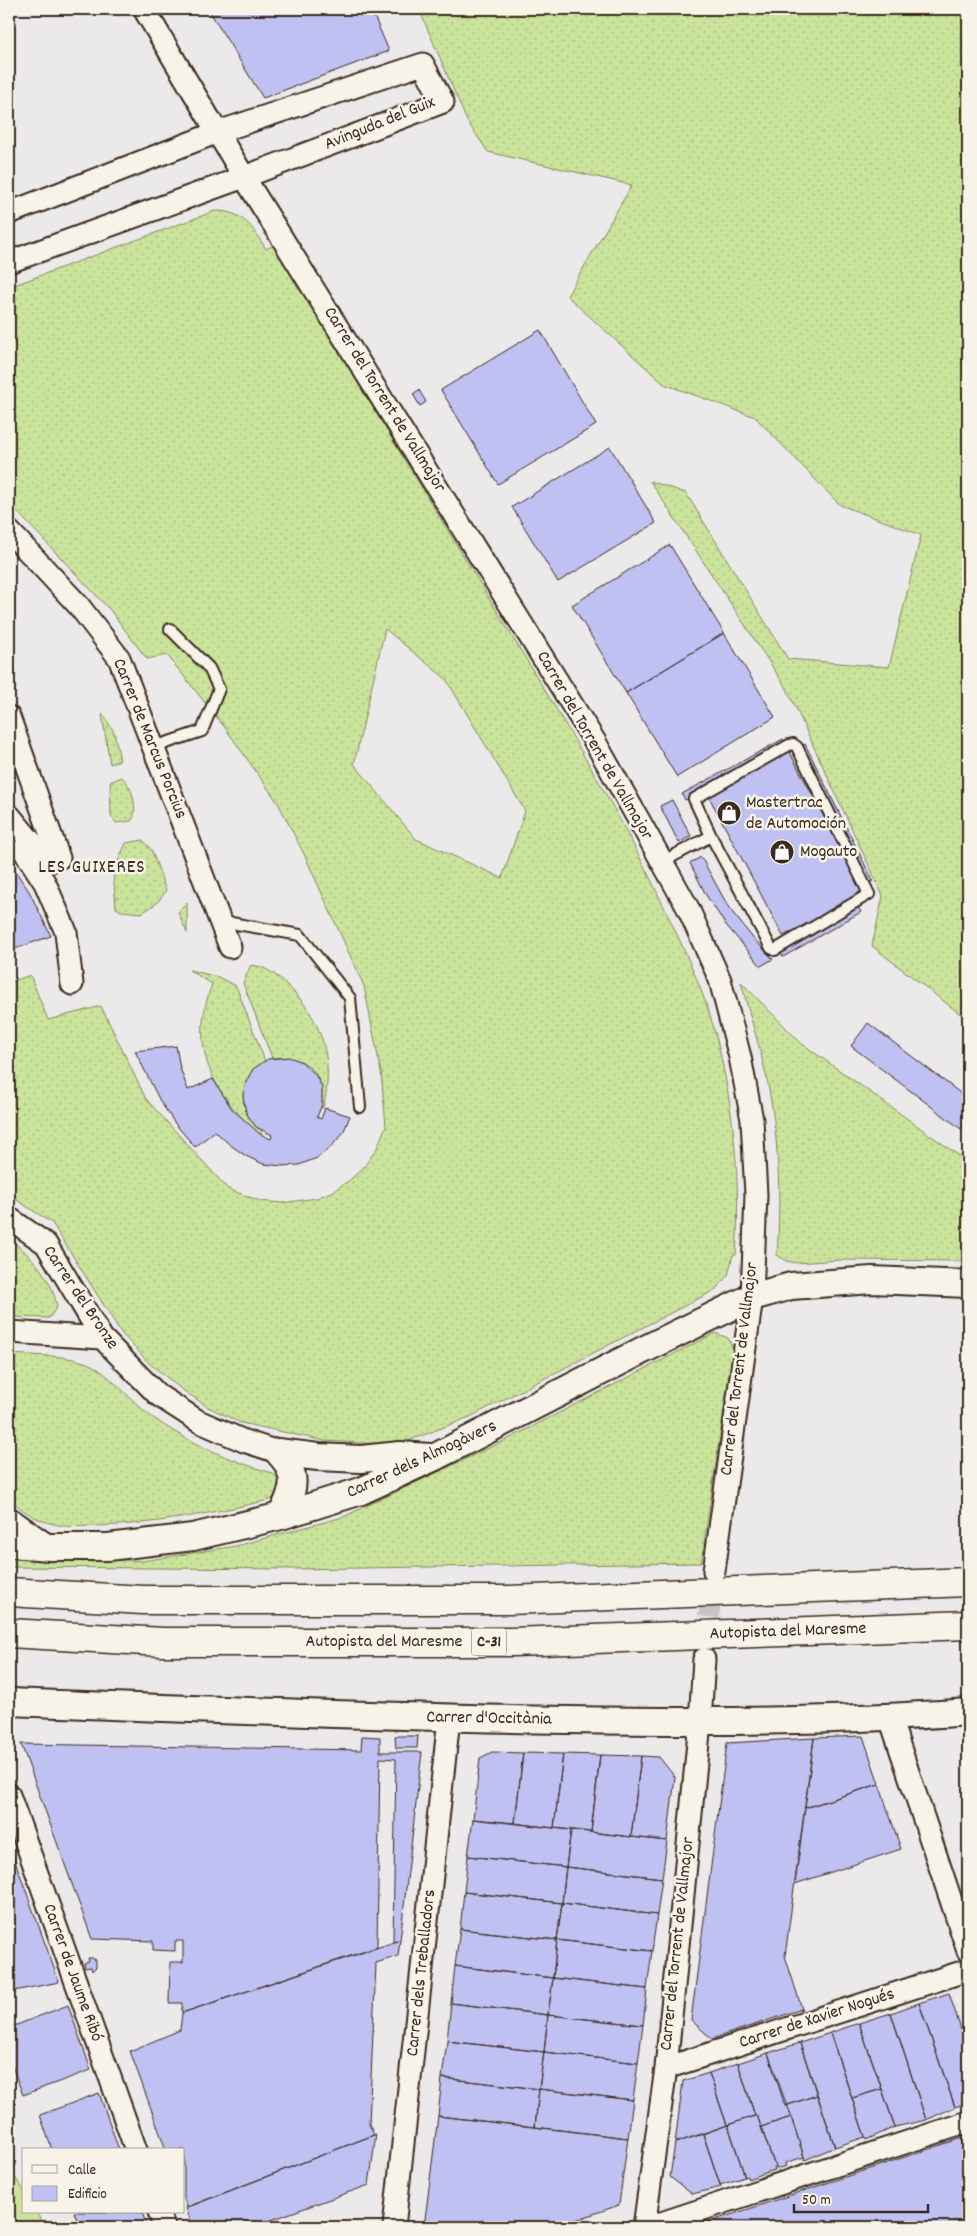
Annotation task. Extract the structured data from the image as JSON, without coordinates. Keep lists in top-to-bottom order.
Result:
{
  "streets": {
    "highway": ["Autopista del Maresme", "C-31"],
    "street": [
      "Avinguda del Guix",
      "Carrer del Torrent de Vallmajor",
      "Carrer de Marcus Porcius",
      "Carrer del Bronze",
      "Carrer dels Almogàvers",
      "Carrer d'Occitània",
      "Carrer de Jaume Ribó",
      "Carrer dels Treballadors",
      "Carrer de Xavier Nogués"
    ]
  },
  "crossings": [
    ["Avinguda del Guix", "Carrer del Torrent de Vallmajor"],
    ["Carrer del Torrent de Vallmajor", "Carrer dels Almogàvers"],
    ["Carrer del Torrent de Vallmajor", "Carrer d'Occitània"],
    ["Carrer del Torrent de Vallmajor", "Carrer de Xavier Nogués"],
    ["Carrer d'Occitània", "Carrer dels Treballadors"]
  ],
  "districts": ["LES GUIXERES"],
  "places": {
    "shop": ["Mastertrac de Automoción", "Mogauto"]
  },
  "legend": ["Calle", "Edificio"],
  "scale_bar": "50 m"
}
